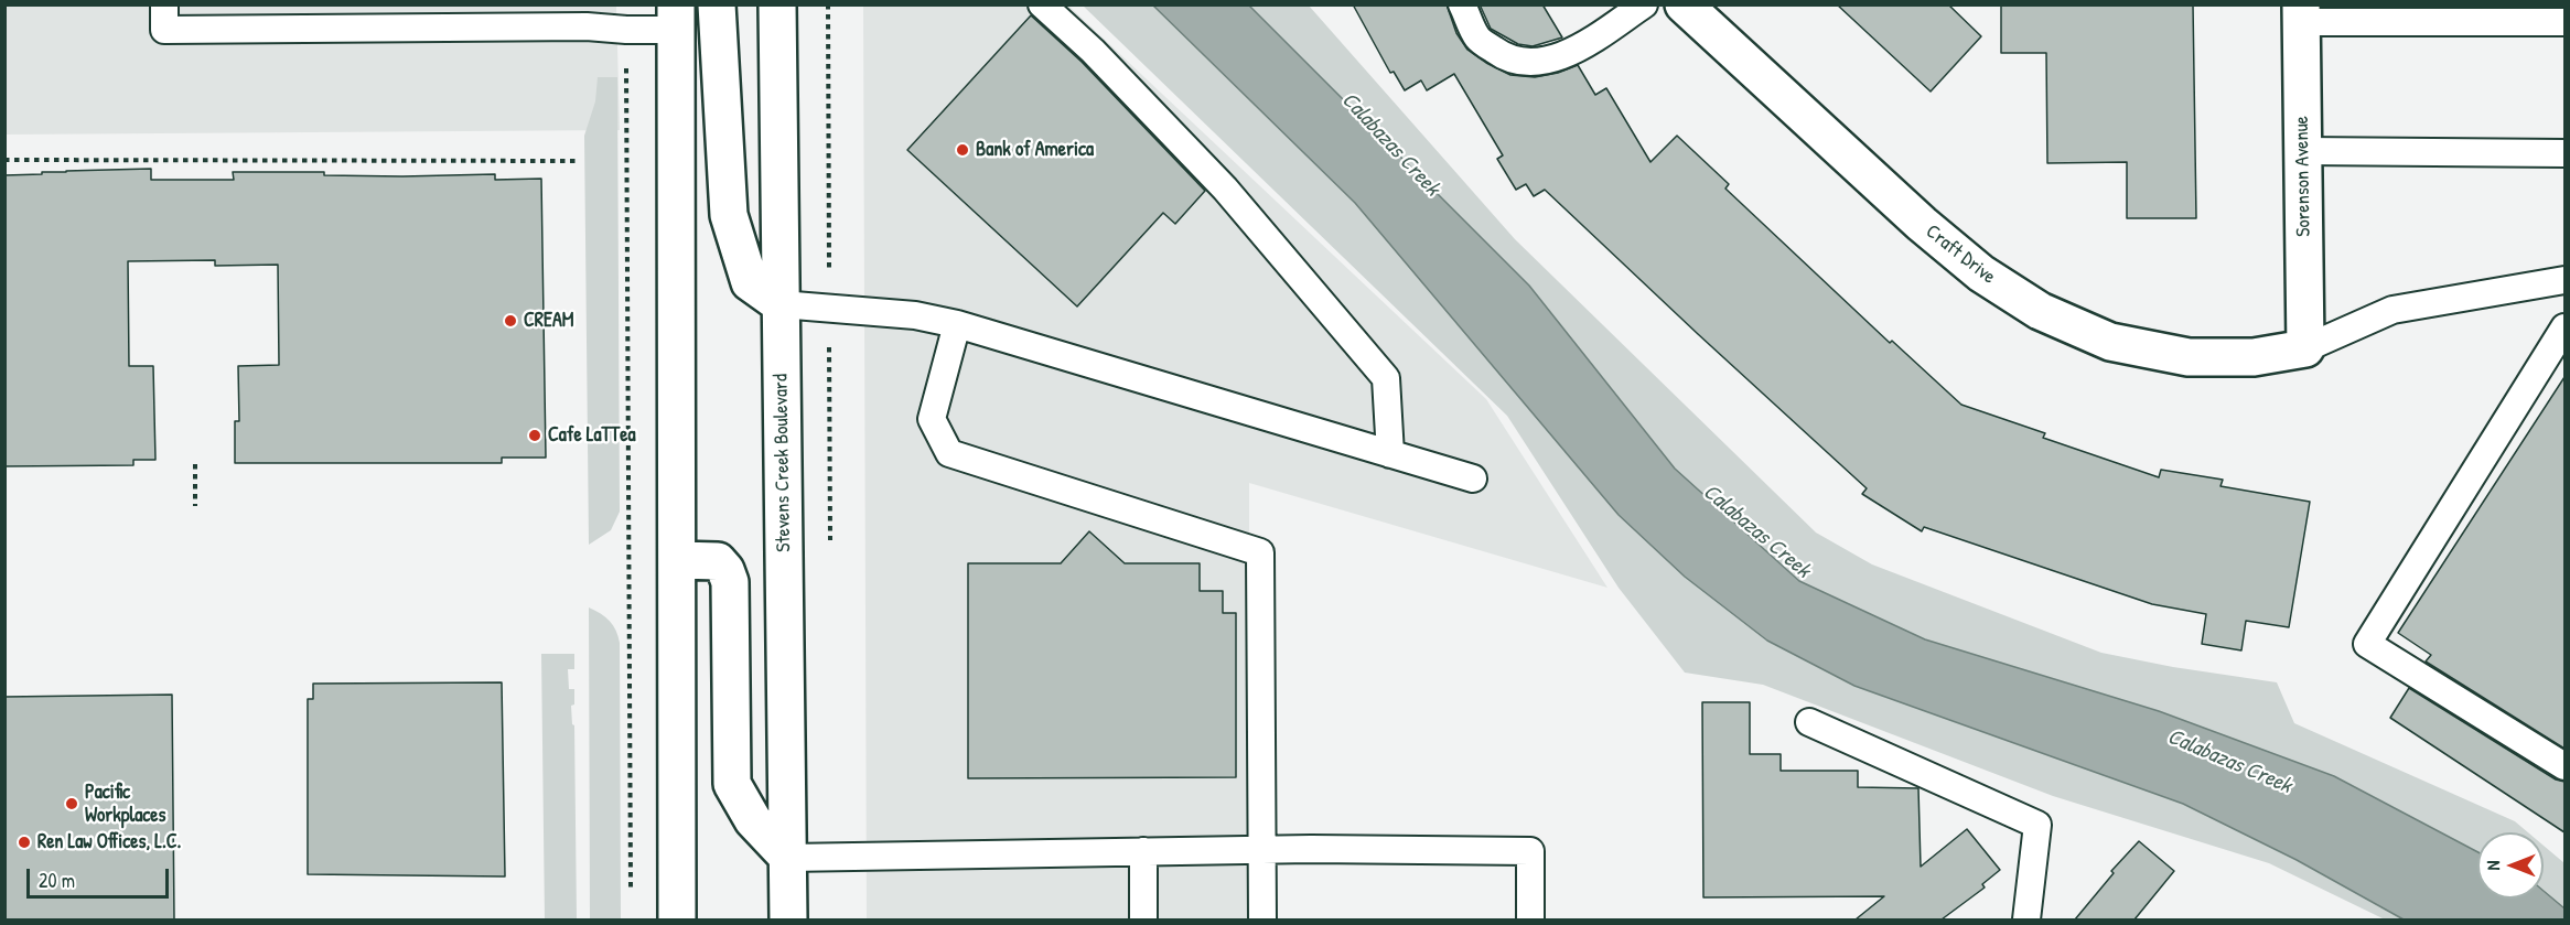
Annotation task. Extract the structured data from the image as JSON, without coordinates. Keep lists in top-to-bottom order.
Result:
{
  "streets": {
    "main road": ["Sorenson Avenue", "Craft Drive", "Stevens Creek Boulevard"]
  },
  "crossings": [
    ["Sorenson Avenue", "Craft Drive"]
  ],
  "water": ["Calabazas Creek"],
  "places": [
    "Bank of America",
    "CREAM",
    "Cafe LaTTea",
    "Pacific Workplaces",
    "Ren Law Offices, L.C."
  ],
  "scale_bar": "20 m",
  "north": "left"
}
